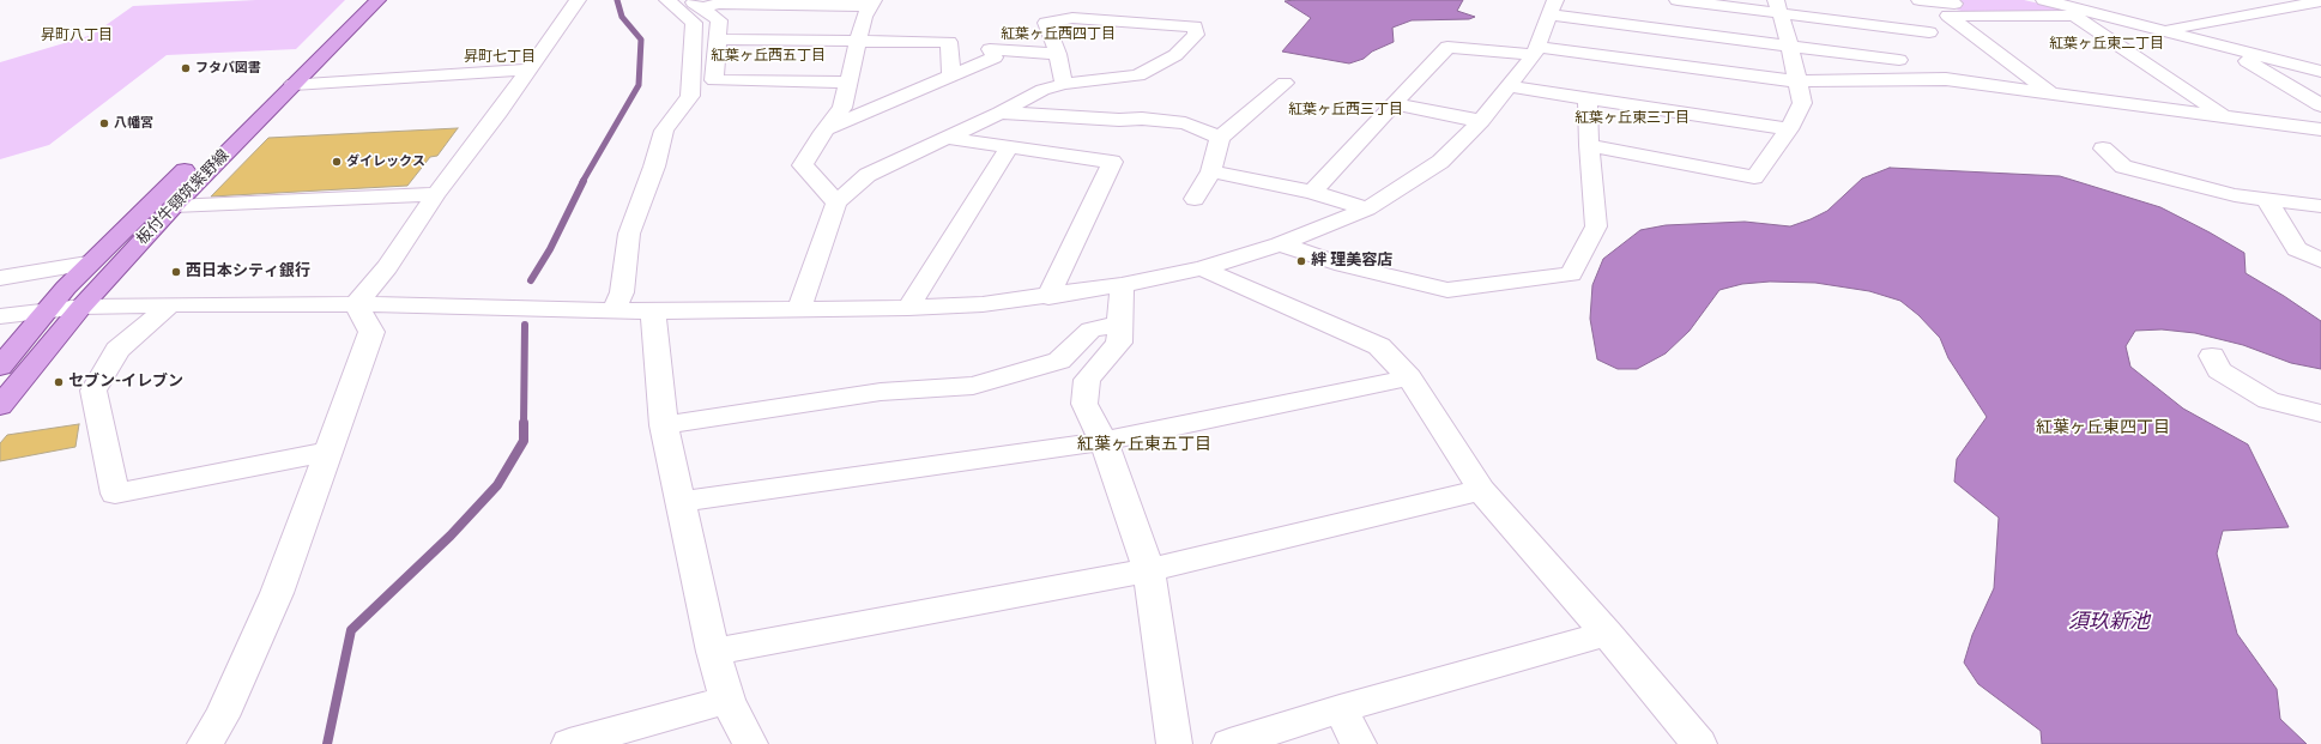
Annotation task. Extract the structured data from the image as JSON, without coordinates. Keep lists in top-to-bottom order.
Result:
{
  "streets": {
    "main road": ["板付牛頸筑紫野線"]
  },
  "districts": [
    "紅葉ヶ丘西四丁目",
    "昇町八丁目",
    "紅葉ヶ丘東二丁目",
    "紅葉ヶ丘西五丁目",
    "昇町七丁目",
    "紅葉ヶ丘西三丁目",
    "紅葉ヶ丘東三丁目",
    "紅葉ヶ丘東四丁目",
    "紅葉ヶ丘東五丁目"
  ],
  "water": ["須玖新池"],
  "places": [
    "フタバ図書",
    "八幡宮",
    "ダイレックス",
    "絆 理美容店",
    "西日本シティ銀行",
    "セブン-イレブン"
  ]
}
